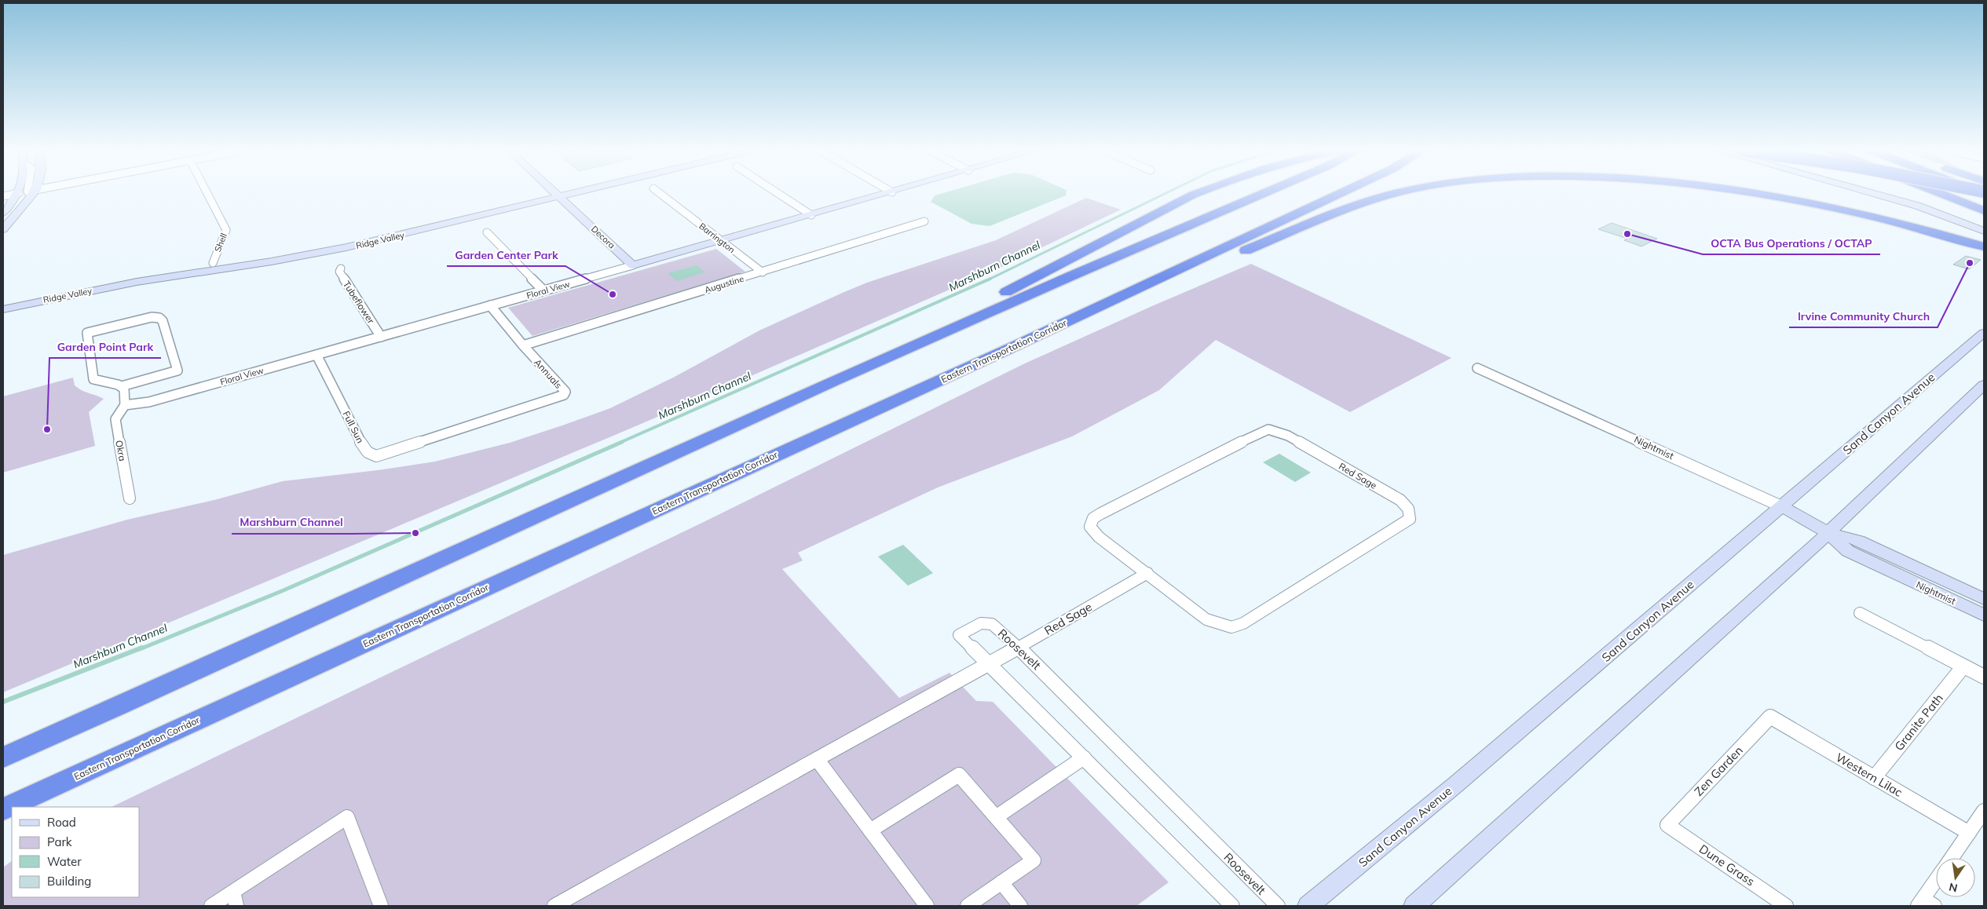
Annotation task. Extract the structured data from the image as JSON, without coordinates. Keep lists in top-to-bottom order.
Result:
{
  "streets": {
    "highway": ["Eastern Transportation Corridor"],
    "main road": [
      "Decora",
      "Ridge Valley",
      "Floral View",
      "Sand Canyon Avenue",
      "Nightmist"
    ],
    "street": [
      "Barrington",
      "Shell",
      "Augustine",
      "Tubeflower",
      "Annuals",
      "Full Sun",
      "Okra",
      "Red Sage",
      "Roosevelt",
      "Granite Path",
      "Zen Garden",
      "Western Lilac",
      "Dune Grass"
    ]
  },
  "crossings": [
    ["Decora", "Ridge Valley"],
    ["Decora", "Floral View"],
    ["Barrington", "Augustine"],
    ["Barrington", "Floral View"],
    ["Ridge Valley", "Shell"],
    ["Augustine", "Annuals"],
    ["Floral View", "Tubeflower"],
    ["Floral View", "Annuals"],
    ["Floral View", "Full Sun"],
    ["Floral View", "Okra"],
    ["Annuals", "Full Sun"],
    ["Sand Canyon Avenue", "Nightmist"],
    ["Red Sage", "Roosevelt"],
    ["Granite Path", "Western Lilac"],
    ["Zen Garden", "Western Lilac"],
    ["Zen Garden", "Dune Grass"]
  ],
  "water": ["Marshburn Channel"],
  "places": [
    "OCTA Bus Operations / OCTAP",
    "Irvine Community Church",
    "Garden Center Park",
    "Garden Point Park",
    "Marshburn Channel"
  ],
  "legend": [
    "Road",
    "Park",
    "Water",
    "Building"
  ],
  "north": "bottom"
}
